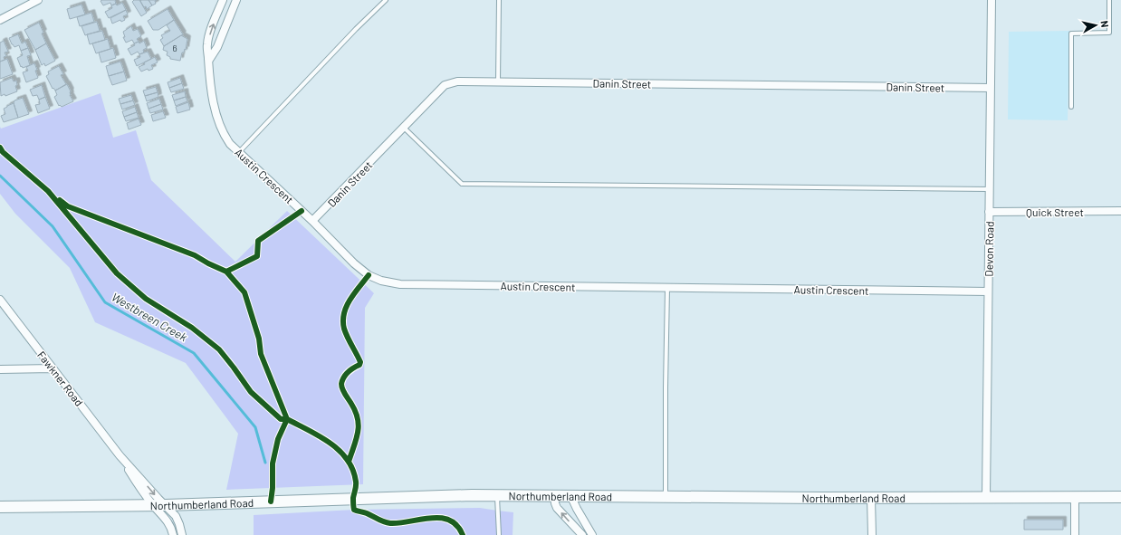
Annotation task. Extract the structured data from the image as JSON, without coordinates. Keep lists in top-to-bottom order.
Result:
{
  "streets": {
    "street": [
      "Danin Street",
      "Austin Crescent",
      "Quick Street",
      "Devon Road",
      "Fawkner Road",
      "Northumberland Road"
    ]
  },
  "crossings": [
    ["Danin Street", "Austin Crescent"],
    ["Danin Street", "Devon Road"],
    ["Austin Crescent", "Devon Road"],
    ["Quick Street", "Devon Road"],
    ["Devon Road", "Northumberland Road"],
    ["Fawkner Road", "Northumberland Road"]
  ],
  "water": ["Westbreen Creek"],
  "house_numbers": ["6"],
  "north": "right"
}
